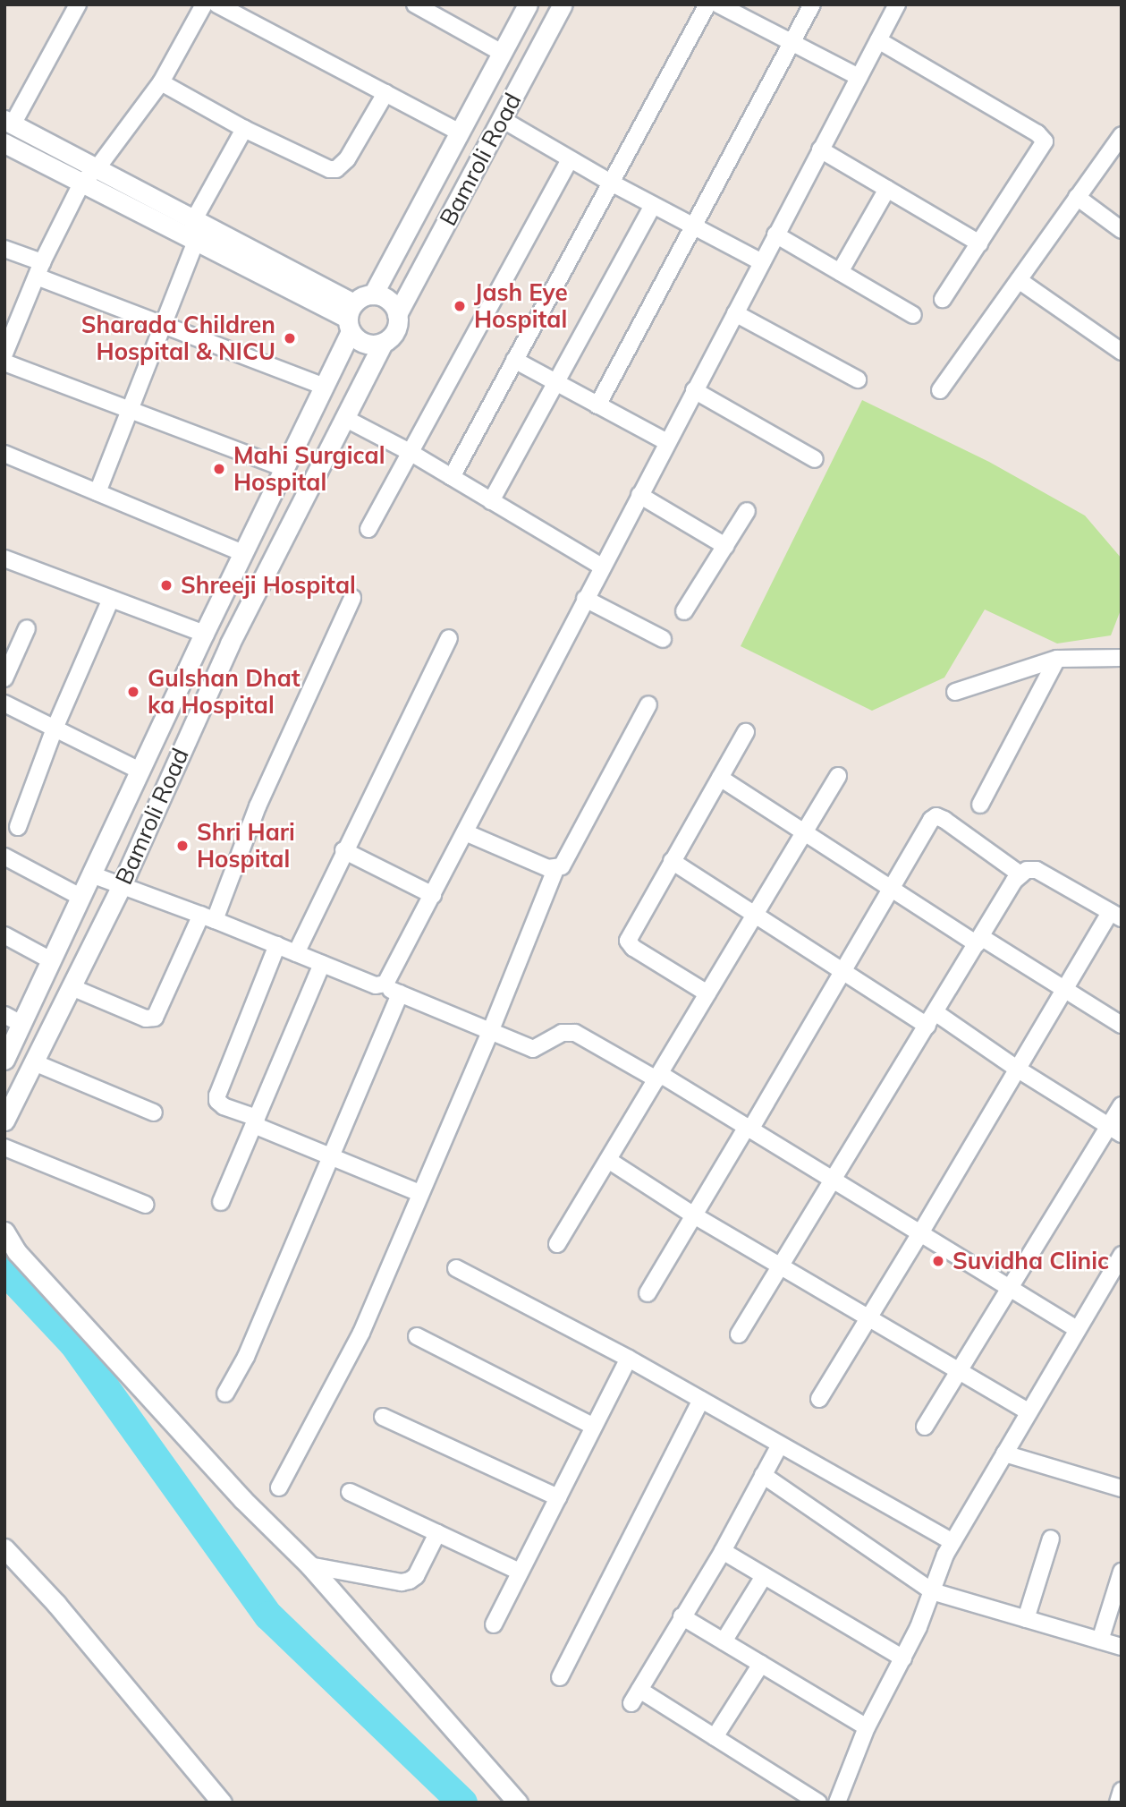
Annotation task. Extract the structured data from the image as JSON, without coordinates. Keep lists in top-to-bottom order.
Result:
{
  "streets": {
    "street": ["Bamroli Road"]
  },
  "places": [
    "Jash Eye Hospital",
    "Sharada Children Hospital & NICU",
    "Mahi Surgical Hospital",
    "Shreeji Hospital",
    "Gulshan Dhat ka Hospital",
    "Shri Hari Hospital",
    "Suvidha Clinic"
  ]
}
